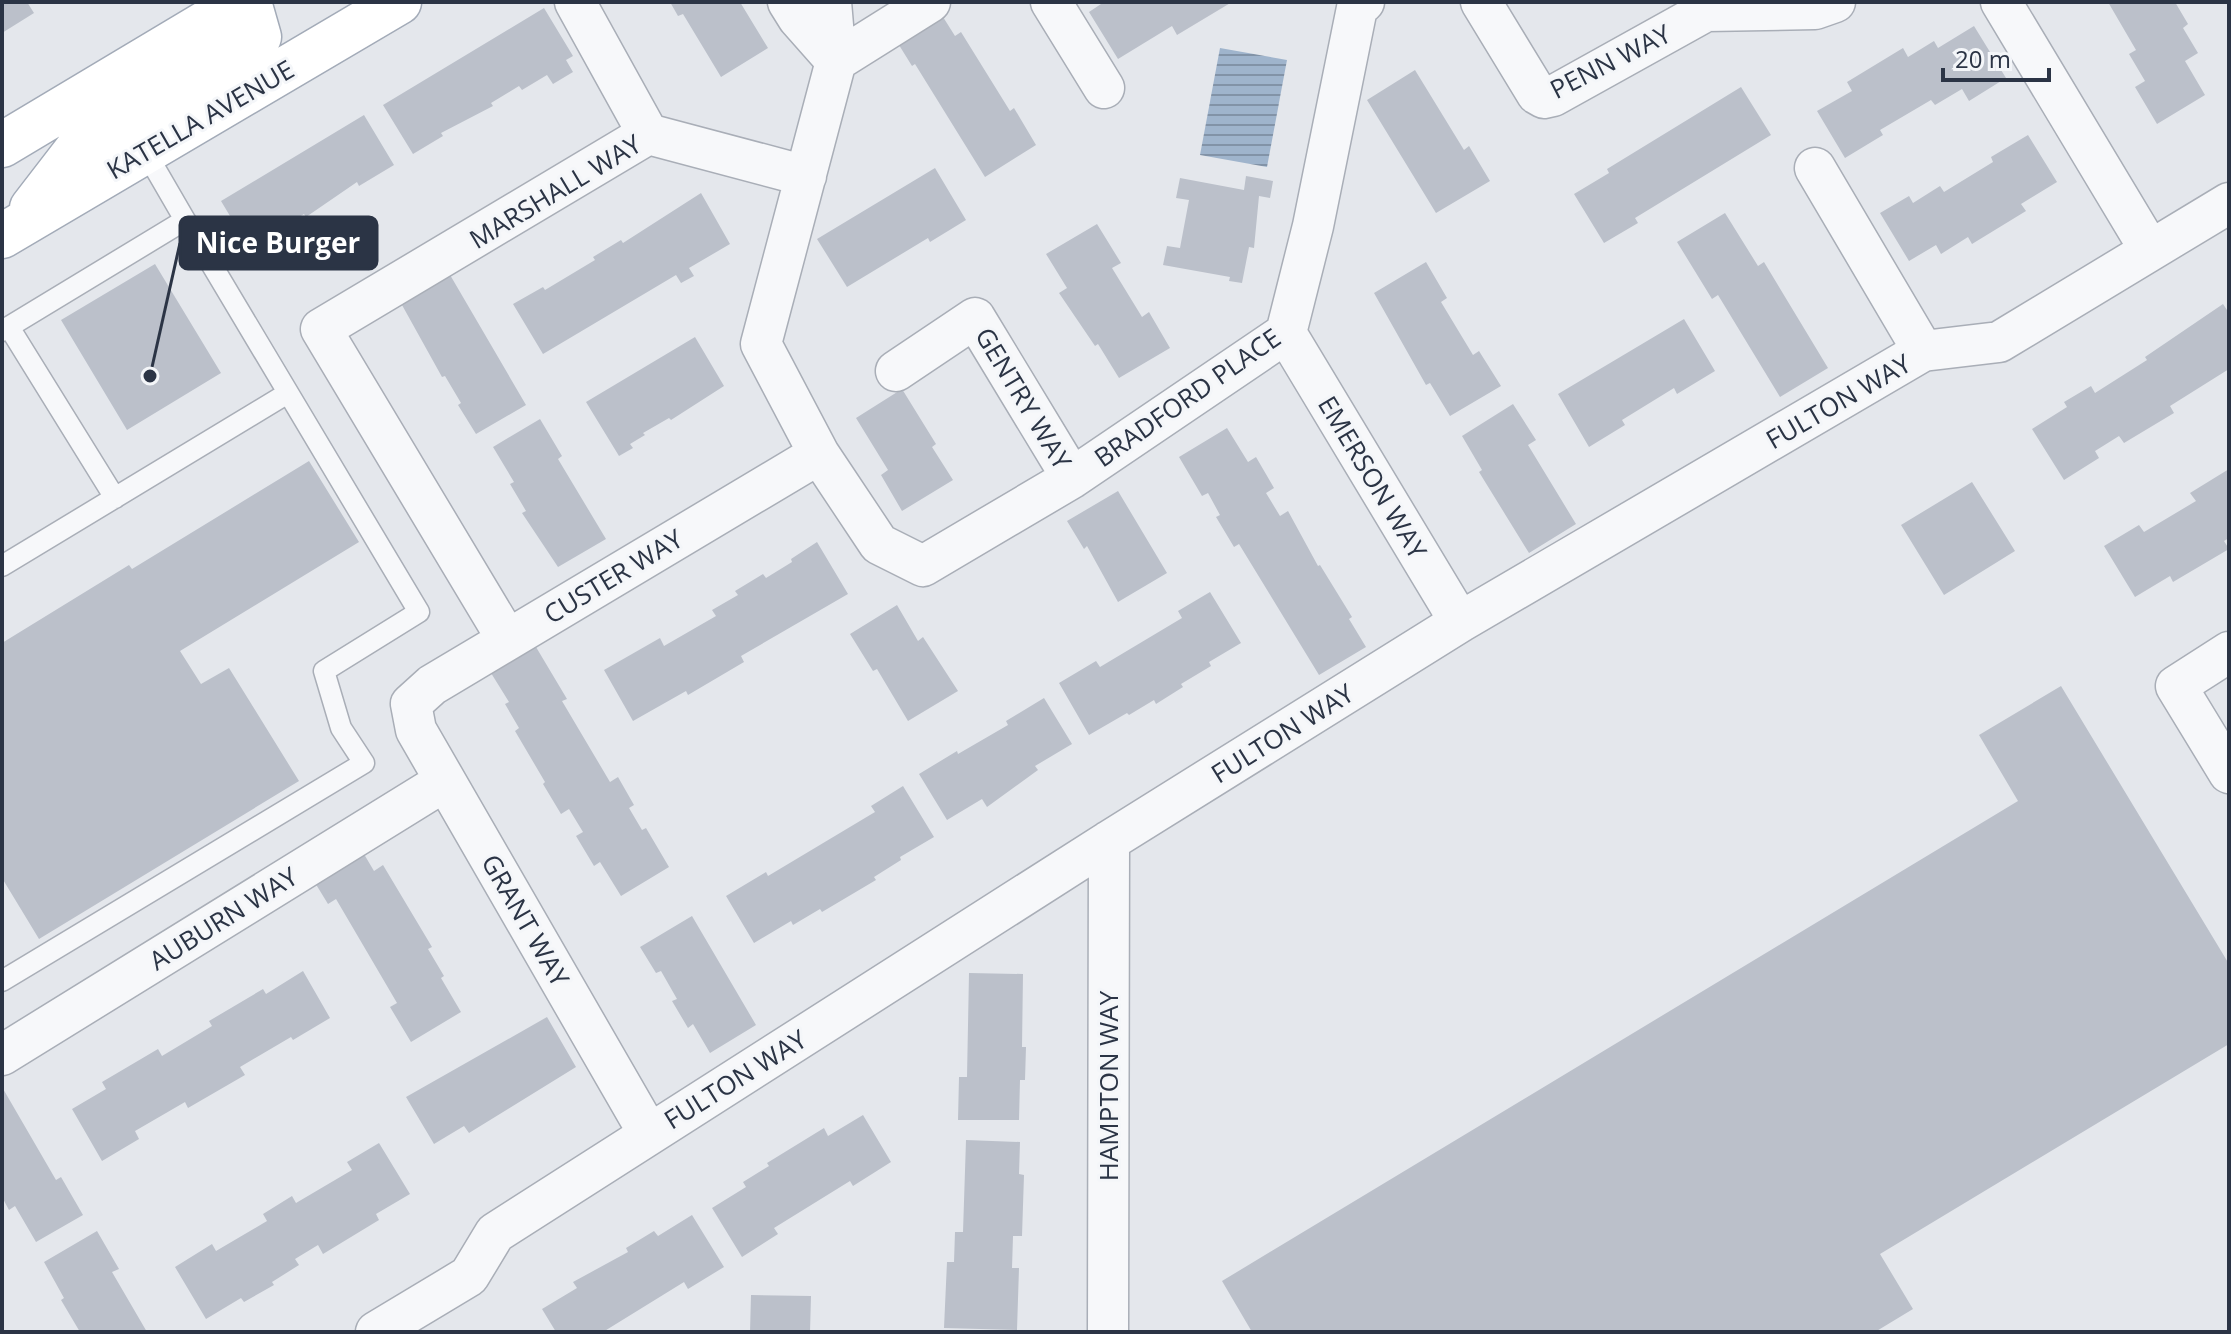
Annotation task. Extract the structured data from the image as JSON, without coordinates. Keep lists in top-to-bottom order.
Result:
{
  "streets": {
    "main road": ["KATELLA AVENUE"],
    "street": [
      "PENN WAY",
      "MARSHALL WAY",
      "BRADFORD PLACE",
      "GENTRY WAY",
      "FULTON WAY",
      "EMERSON WAY",
      "CUSTER WAY",
      "AUBURN WAY",
      "GRANT WAY",
      "HAMPTON WAY"
    ]
  },
  "crossings": [
    ["MARSHALL WAY", "CUSTER WAY"],
    ["BRADFORD PLACE", "GENTRY WAY"],
    ["BRADFORD PLACE", "EMERSON WAY"],
    ["BRADFORD PLACE", "CUSTER WAY"],
    ["FULTON WAY", "EMERSON WAY"],
    ["FULTON WAY", "GRANT WAY"],
    ["FULTON WAY", "HAMPTON WAY"],
    ["CUSTER WAY", "GRANT WAY"],
    ["AUBURN WAY", "GRANT WAY"]
  ],
  "places": ["Nice Burger"],
  "scale_bar": "20 m"
}
